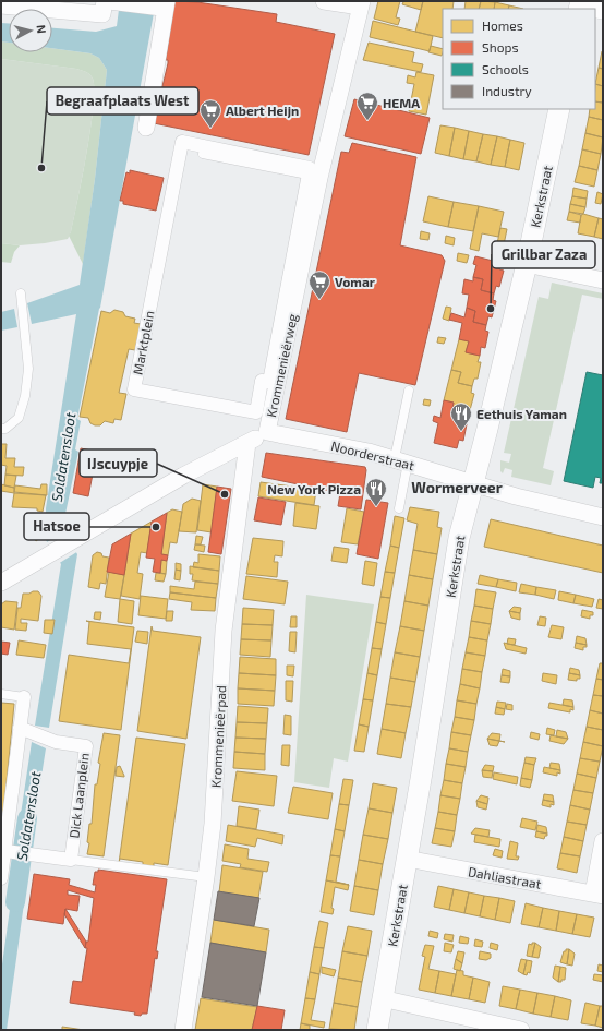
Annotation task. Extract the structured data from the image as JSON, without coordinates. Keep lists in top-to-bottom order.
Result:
{
  "streets": {
    "street": [
      "Kerkstraat",
      "Marktplein",
      "Krommenieërweg",
      "Noorderstraat",
      "Krommenieërpad",
      "Dick Laanplein",
      "Dahliastraat"
    ]
  },
  "crossings": [
    ["Kerkstraat", "Noorderstraat"],
    ["Kerkstraat", "Dahliastraat"],
    ["Marktplein", "Krommenieërweg"],
    ["Krommenieërweg", "Noorderstraat"],
    ["Krommenieërweg", "Krommenieërpad"]
  ],
  "districts": ["Wormerveer"],
  "water": ["Soldatensloot"],
  "places": {
    "supermarket": ["HEMA", "Albert Heijn", "Vomar"],
    "other": [
      "Begraafplaats West",
      "Grillbar Zaza",
      "IJscuypje",
      "Hatsoe"
    ],
    "restaurant": ["Eethuis Yaman", "New York Pizza"]
  },
  "legend": [
    "Homes",
    "Shops",
    "Schools",
    "Industry"
  ],
  "north": "right"
}
